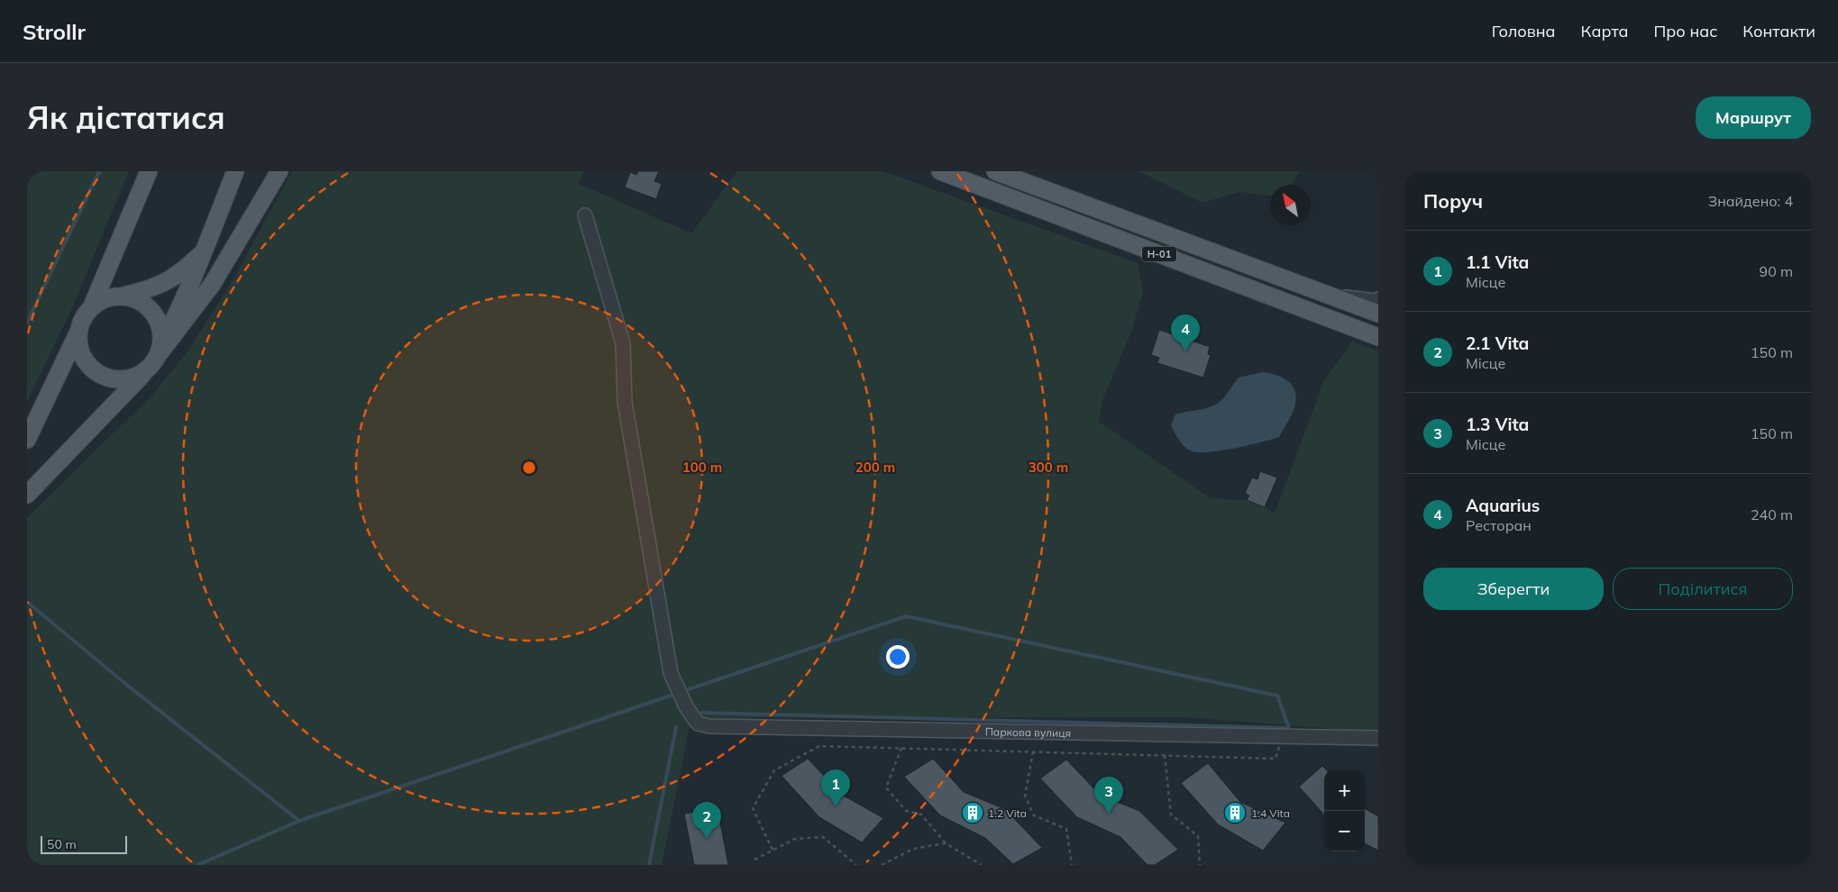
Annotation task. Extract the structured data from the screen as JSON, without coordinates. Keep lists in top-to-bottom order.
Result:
{
  "streets": {
    "main road": ["Н-01"],
    "street": ["Паркова вулиця"]
  },
  "places": {
    "building": ["1.2 Vita", "1.4 Vita"]
  },
  "scale_bar": "50 m",
  "north": "top left",
  "page": {
    "header": "Strollr",
    "nav": [
      "Головна",
      "Карта",
      "Про нас",
      "Контакти"
    ],
    "buttons": [
      "Маршрут",
      ["Зберегти", "Поділитися"]
    ],
    "title": "Як дістатися",
    "heading": ["Поруч", "Знайдено: 4"],
    "list": [
      {
        "mark": "1",
        "name": "1.1 Vita",
        "note": "Місце",
        "value": "90 m"
      },
      {
        "mark": "2",
        "name": "2.1 Vita",
        "note": "Місце",
        "value": "150 m"
      },
      {
        "mark": "3",
        "name": "1.3 Vita",
        "note": "Місце",
        "value": "150 m"
      },
      {
        "mark": "4",
        "name": "Aquarius",
        "note": "Ресторан",
        "value": "240 m"
      }
    ],
    "pins": [
      "4",
      "1",
      "3",
      "2"
    ],
    "map_buttons": ["+", "−"],
    "scale": "50 m"
  },
  "rings": ["100 m", "200 m", "300 m"]
}
